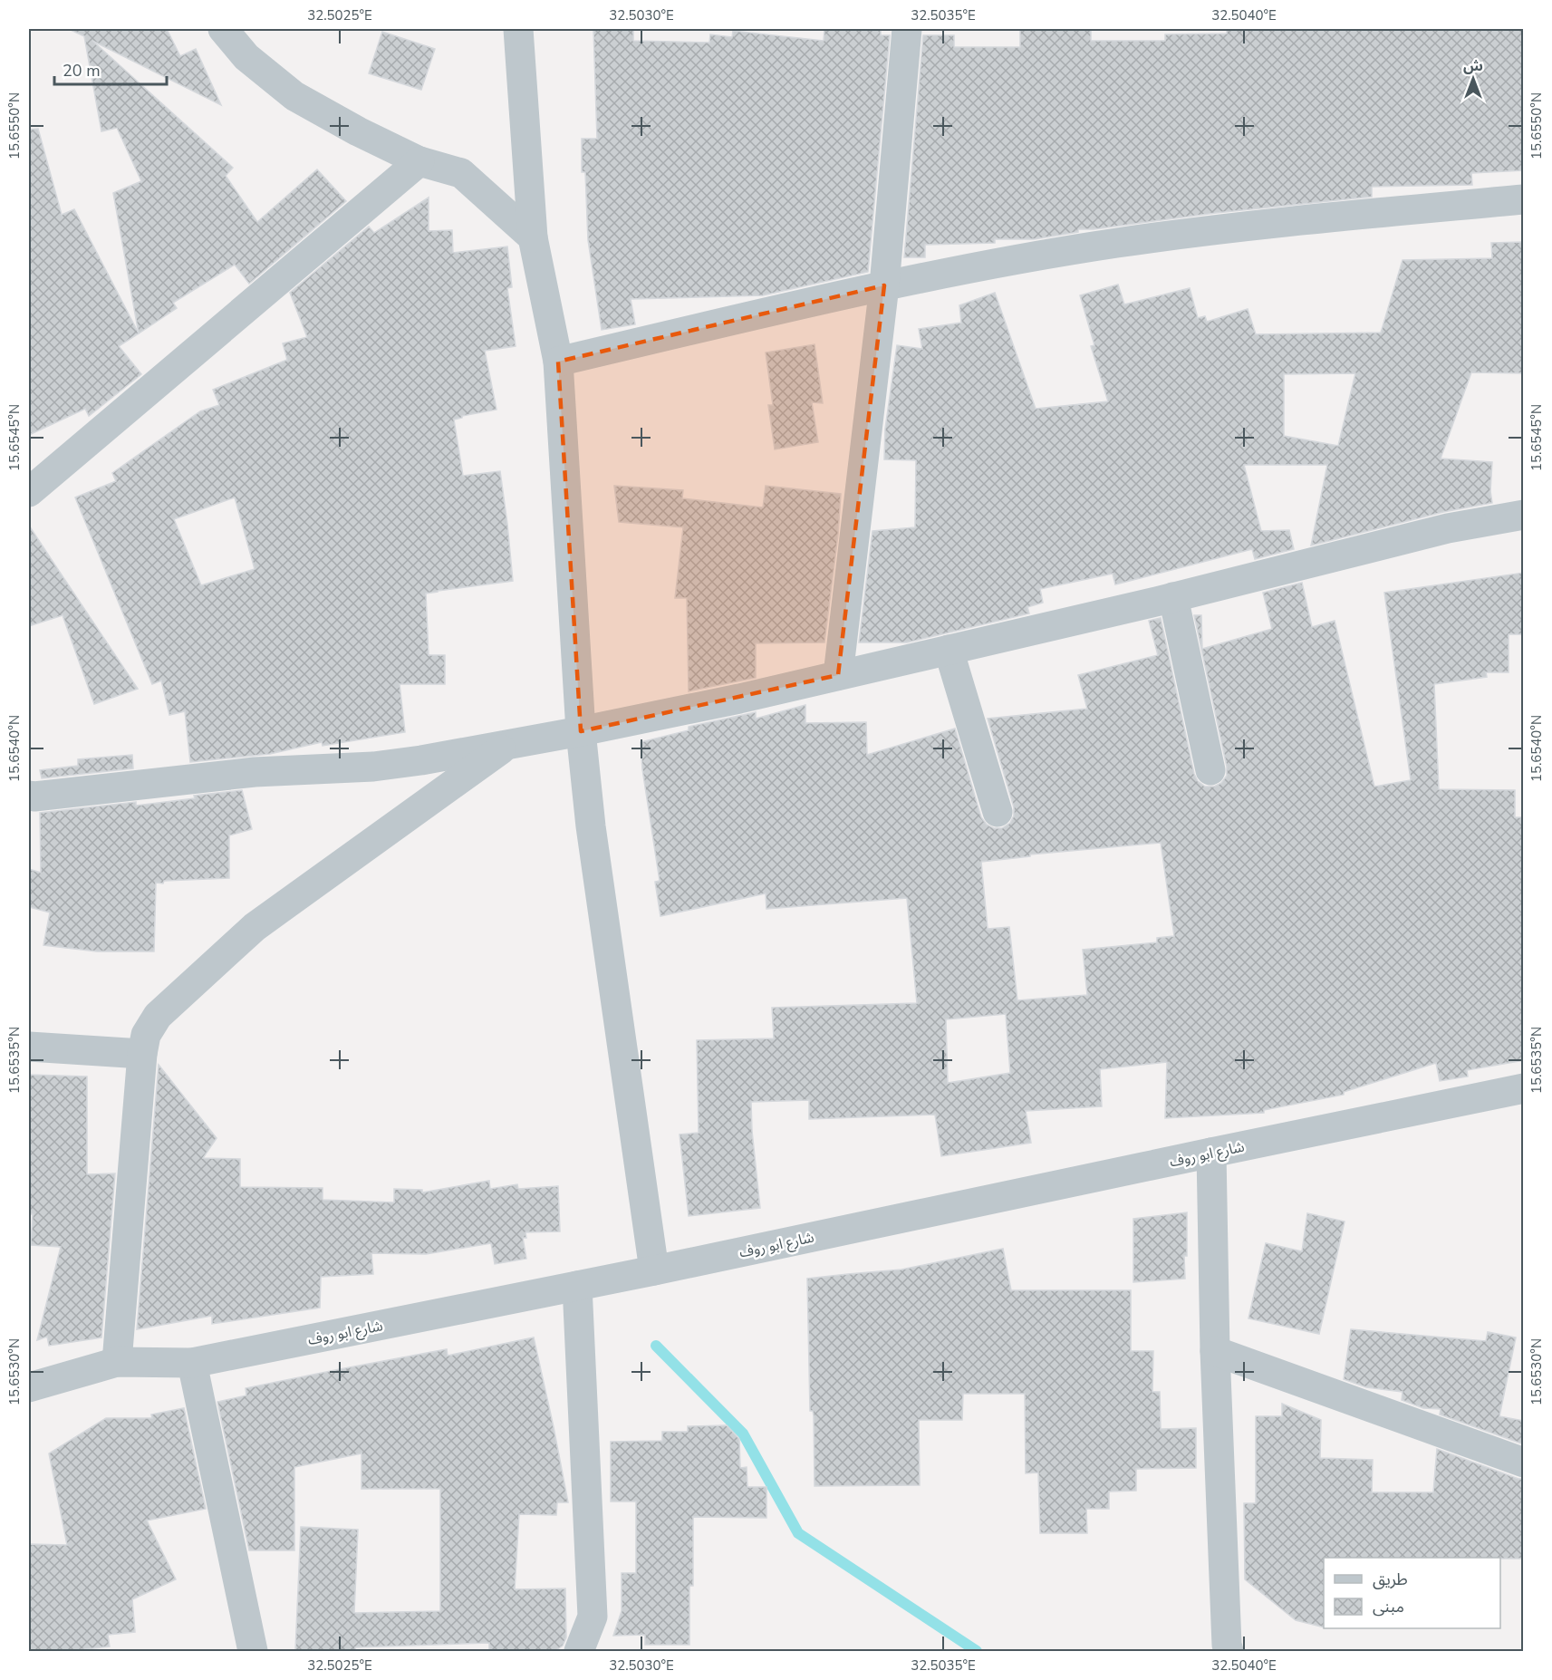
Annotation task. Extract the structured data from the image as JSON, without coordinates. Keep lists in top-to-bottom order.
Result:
{
  "streets": {
    "street": ["شارع ابو روف"]
  },
  "legend": ["طريق", "مبنى"],
  "scale_bar": "20 m",
  "north": "top",
  "coordinates": [
    "32.5025°E",
    "32.5030°E",
    "32.5035°E",
    "32.5040°E",
    "15.6550°N",
    "15.6545°N",
    "15.6540°N",
    "15.6535°N",
    "15.6530°N"
  ]
}
